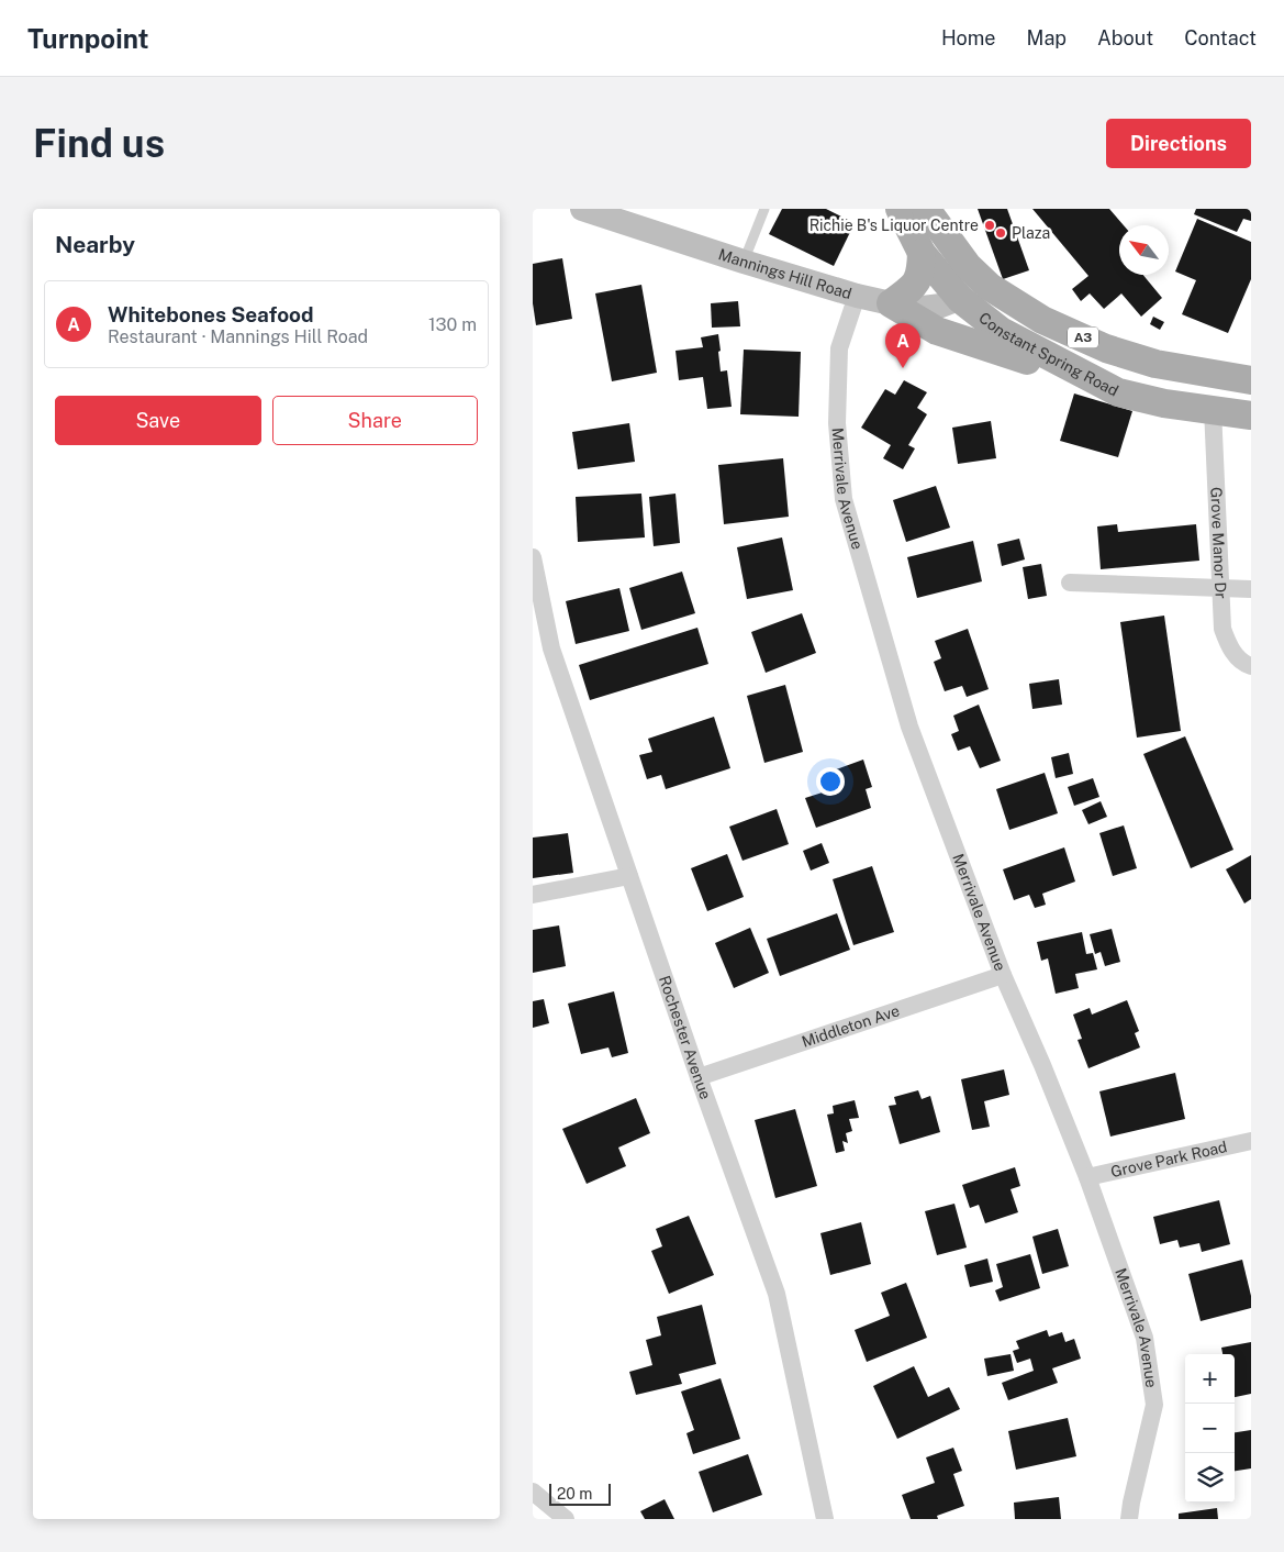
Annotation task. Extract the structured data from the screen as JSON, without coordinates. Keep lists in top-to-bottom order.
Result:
{
  "streets": {
    "main road": ["Mannings Hill Road", "A3", "Constant Spring Road"],
    "street": [
      "Merrivale Avenue",
      "Grove Manor Dr",
      "Middleton Ave",
      "Rochester Avenue",
      "Grove Park Road"
    ]
  },
  "crossings": [
    ["Mannings Hill Road", "Constant Spring Road"],
    ["Mannings Hill Road", "Merrivale Avenue"],
    ["Constant Spring Road", "Grove Manor Dr"],
    ["Merrivale Avenue", "Middleton Ave"],
    ["Merrivale Avenue", "Grove Park Road"],
    ["Middleton Ave", "Rochester Avenue"]
  ],
  "places": ["Richie B's Liquor Centre", "Plaza"],
  "scale_bar": "20 m",
  "north": "top left",
  "page": {
    "header": "Turnpoint",
    "nav": [
      "Home",
      "Map",
      "About",
      "Contact"
    ],
    "buttons": [
      "Directions",
      ["Save", "Share"]
    ],
    "title": "Find us",
    "heading": "Nearby",
    "list": [
      {
        "mark": "A",
        "name": "Whitebones Seafood",
        "note": "Restaurant · Mannings Hill Road",
        "value": "130 m"
      }
    ],
    "pins": "A",
    "map_buttons": ["+", "−"],
    "scale": "20 m"
  }
}
